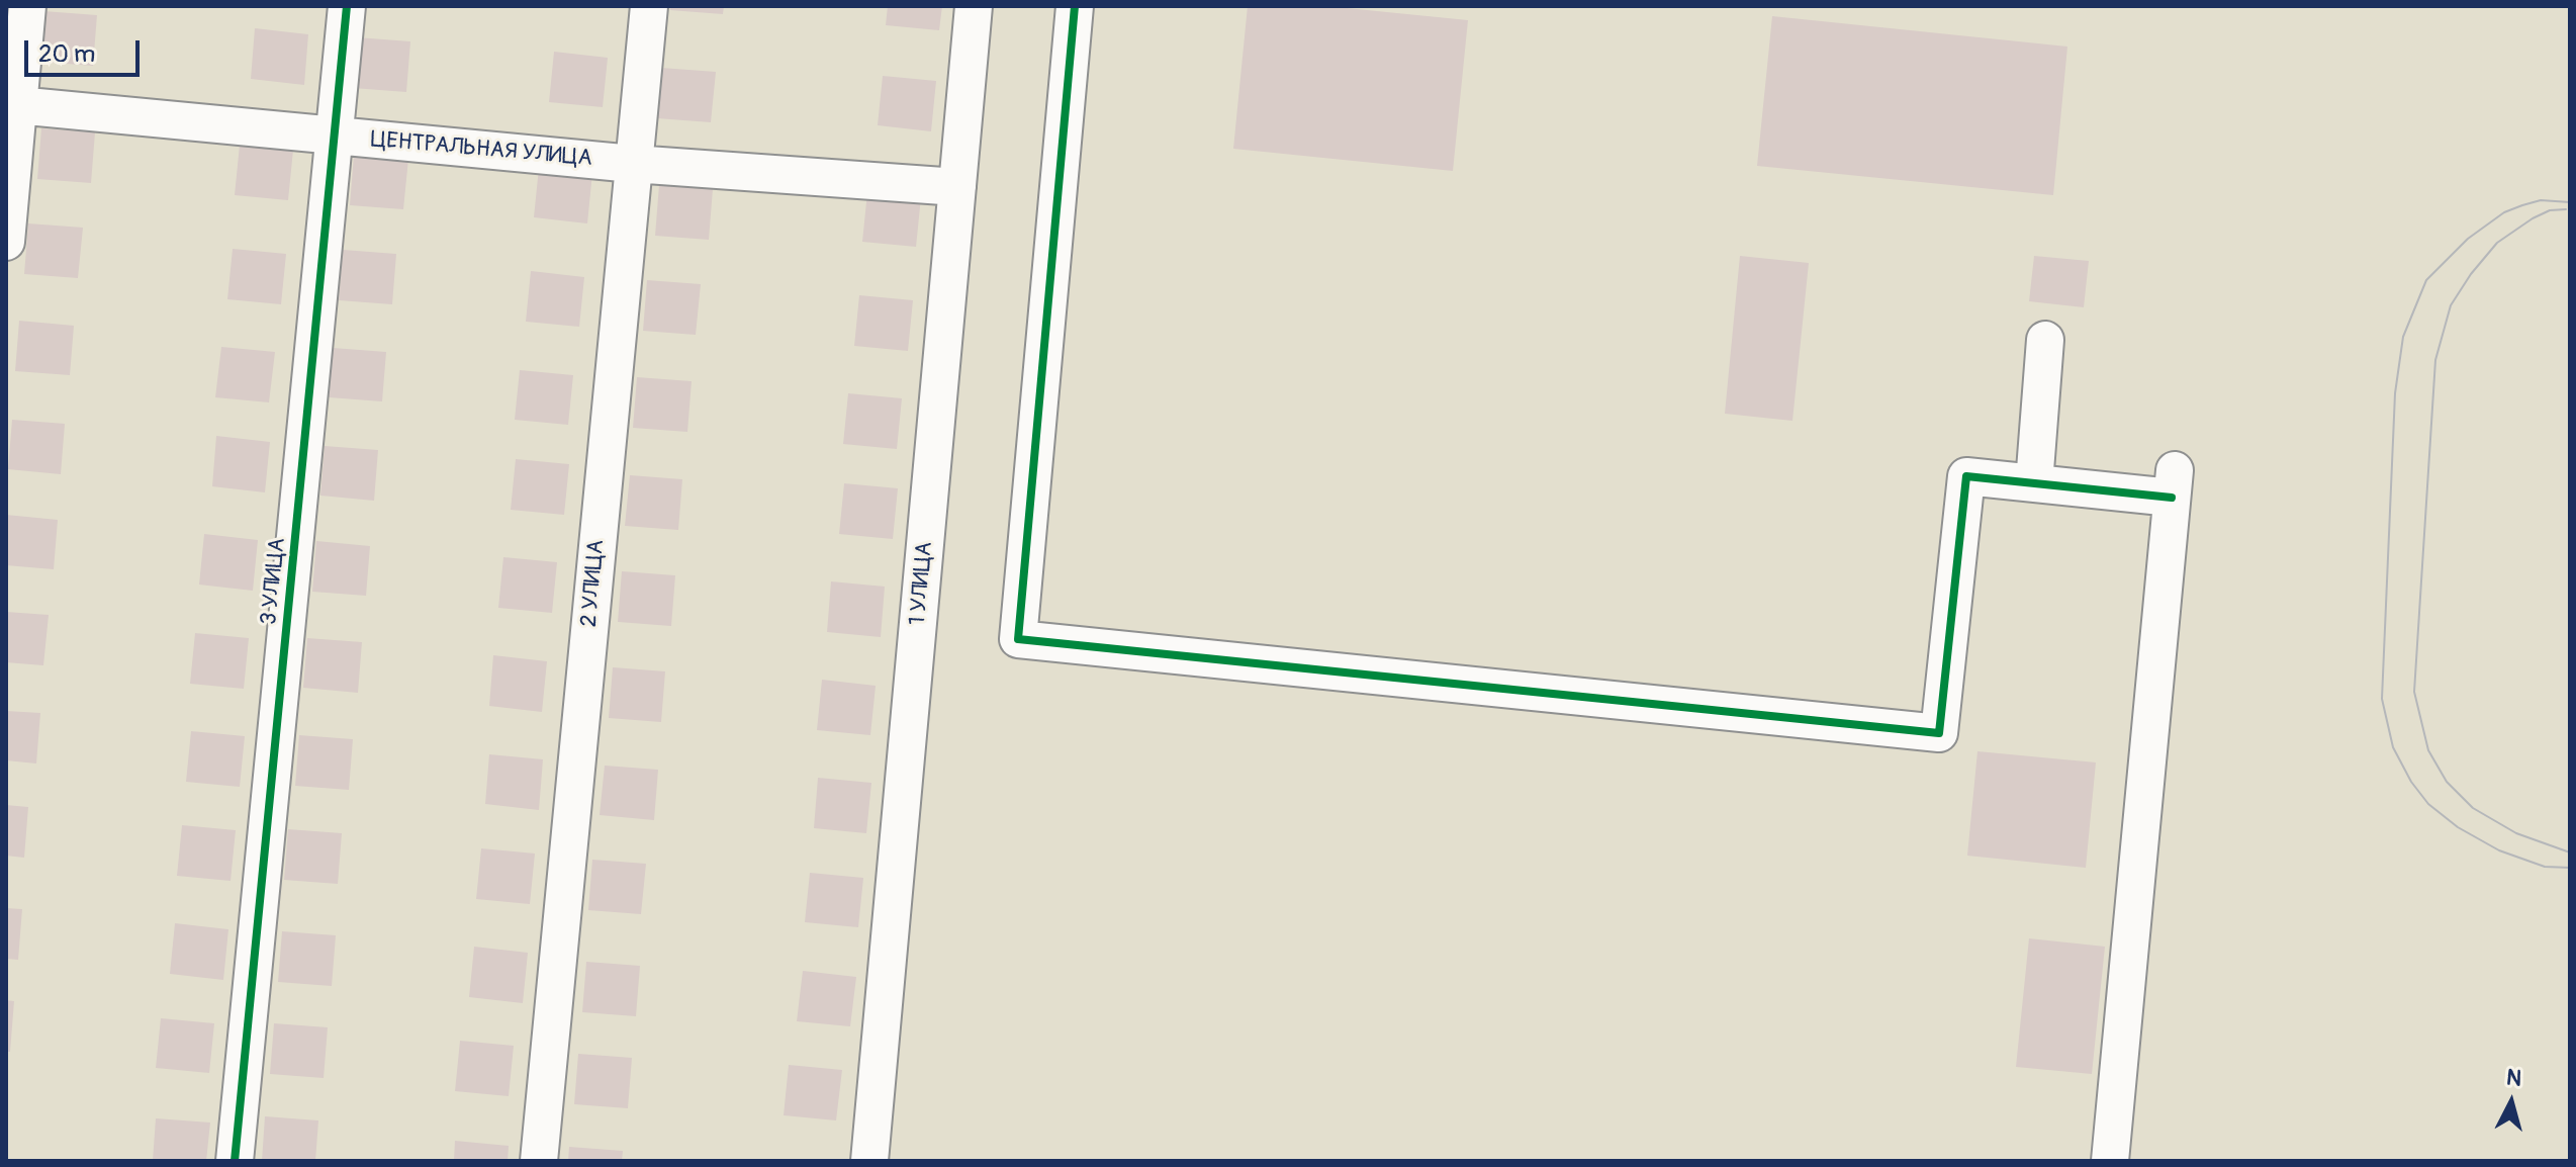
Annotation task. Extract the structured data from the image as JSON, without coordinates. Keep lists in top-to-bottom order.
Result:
{
  "streets": {
    "street": [
      "ЦЕНТРАЛЬНАЯ УЛИЦА",
      "3 УЛИЦА",
      "2 УЛИЦА",
      "1 УЛИЦА"
    ]
  },
  "crossings": [
    ["ЦЕНТРАЛЬНАЯ УЛИЦА", "3 УЛИЦА"],
    ["ЦЕНТРАЛЬНАЯ УЛИЦА", "2 УЛИЦА"],
    ["ЦЕНТРАЛЬНАЯ УЛИЦА", "1 УЛИЦА"]
  ],
  "scale_bar": "20 m",
  "north": "top"
}
